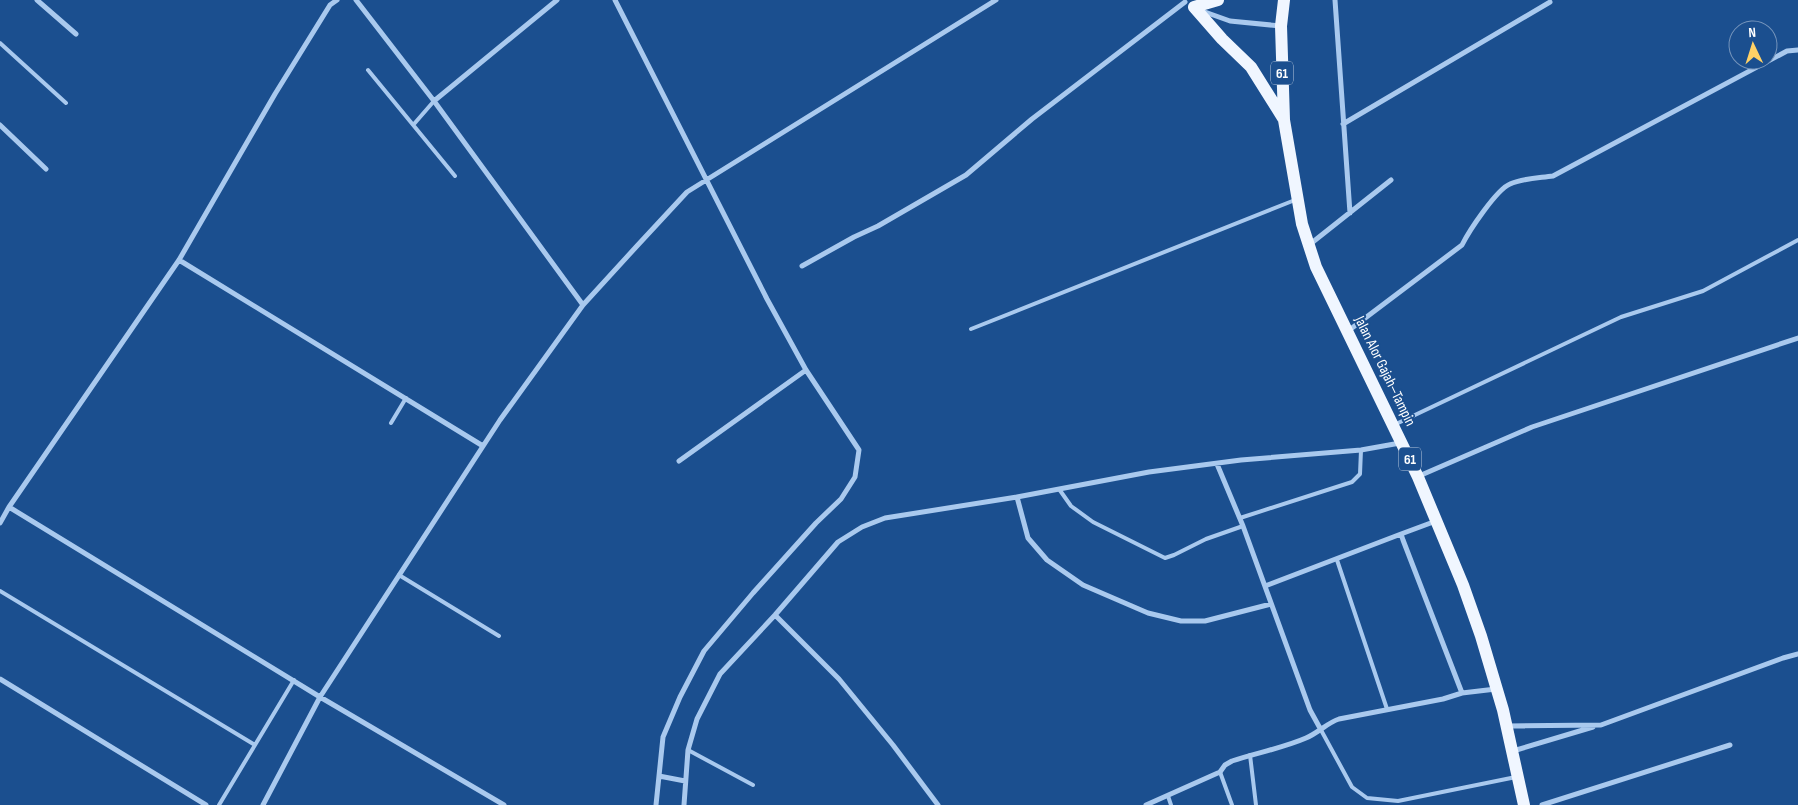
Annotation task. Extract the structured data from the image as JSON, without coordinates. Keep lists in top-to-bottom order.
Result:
{
  "streets": {
    "main road": ["61", "Jalan Alor Gajah–Tampin"]
  },
  "north": "top"
}
